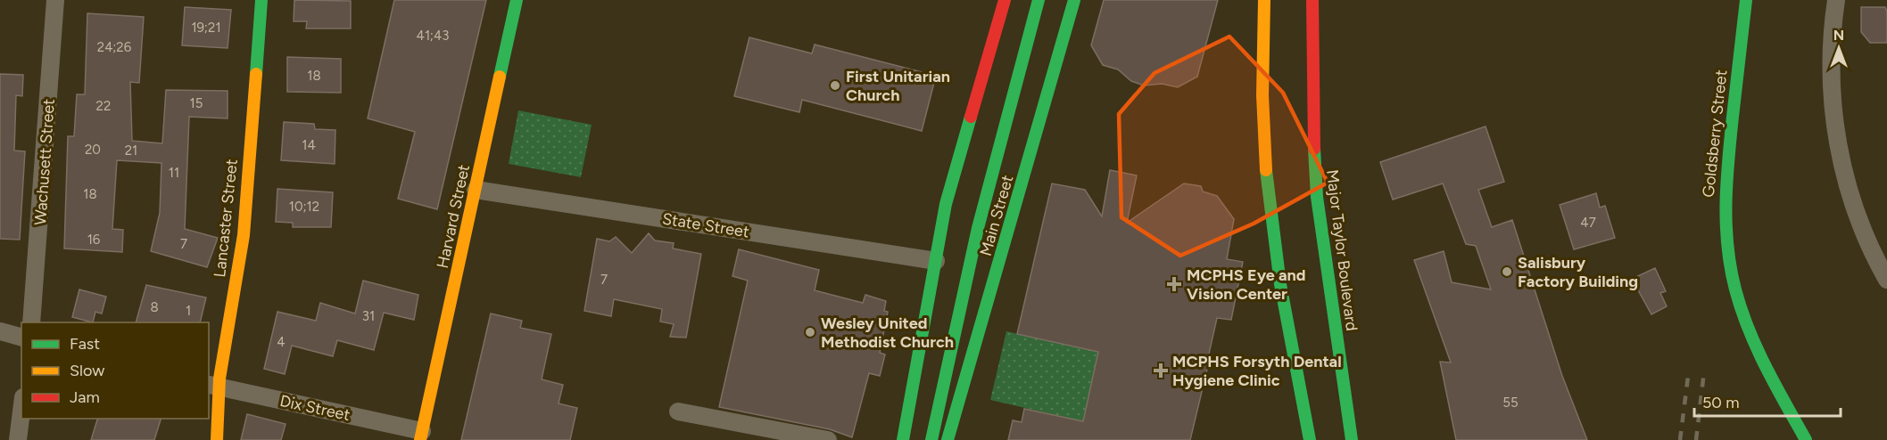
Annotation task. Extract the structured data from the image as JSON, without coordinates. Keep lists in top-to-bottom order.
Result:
{
  "streets": {
    "main road": [
      "Goldsberry Street",
      "Main Street",
      "Harvard Street",
      "Lancaster Street",
      "Major Taylor Boulevard"
    ],
    "street": ["Wachusett Street", "State Street", "Dix Street"]
  },
  "crossings": [
    ["Harvard Street", "State Street"],
    ["Harvard Street", "Dix Street"],
    ["Lancaster Street", "Dix Street"]
  ],
  "places": {
    "other": ["First Unitarian Church", "Salisbury Factory Building", "Wesley United Methodist Church"],
    "health": ["MCPHS Eye and Vision Center", "MCPHS Forsyth Dental Hygiene Clinic"]
  },
  "house_numbers": [
    "19;21",
    "41;43",
    "24;26",
    "18",
    "15",
    "22",
    "14",
    "20",
    "21",
    "11",
    "18",
    "10;12",
    "47",
    "16",
    "7",
    "7",
    "8",
    "1",
    "31",
    "4",
    "55"
  ],
  "legend": ["Fast", "Slow", "Jam"],
  "scale_bar": "50 m",
  "north": "top"
}
